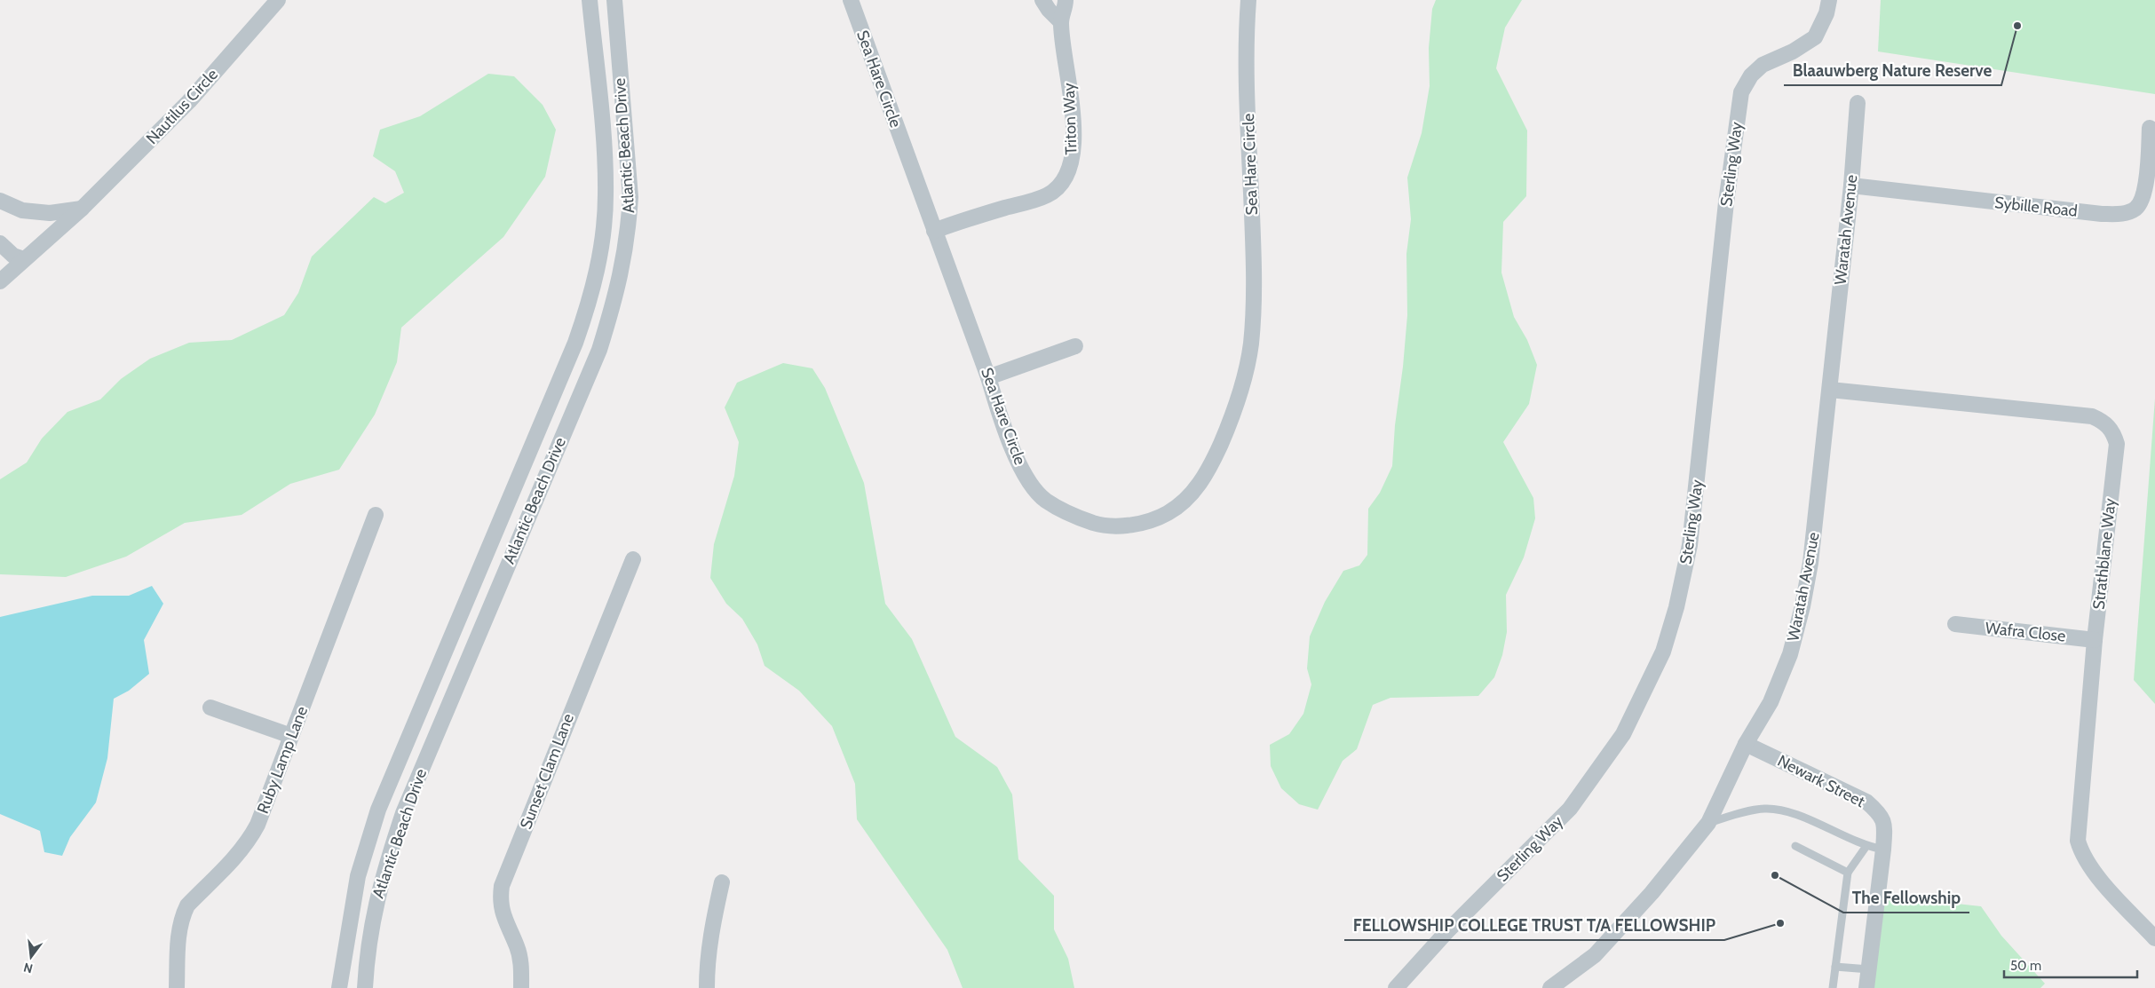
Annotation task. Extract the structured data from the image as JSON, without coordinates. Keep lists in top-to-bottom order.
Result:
{
  "streets": {
    "street": [
      "Sea Hare Circle",
      "Nautilus Circle",
      "Triton Way",
      "Atlantic Beach Drive",
      "Sterling Way",
      "Sybille Road",
      "Waratah Avenue",
      "Strathblane Way",
      "Wafra Close",
      "Ruby Lamp Lane",
      "Sunset Clam Lane",
      "Newark Street"
    ]
  },
  "crossings": [
    ["Sea Hare Circle", "Triton Way"],
    ["Sybille Road", "Waratah Avenue"],
    ["Waratah Avenue", "Strathblane Way"],
    ["Waratah Avenue", "Newark Street"],
    ["Strathblane Way", "Wafra Close"]
  ],
  "places": ["Blaauwberg Nature Reserve", "The Fellowship", "FELLOWSHIP COLLEGE TRUST T/A FELLOWSHIP"],
  "scale_bar": "50 m",
  "north": "bottom"
}
